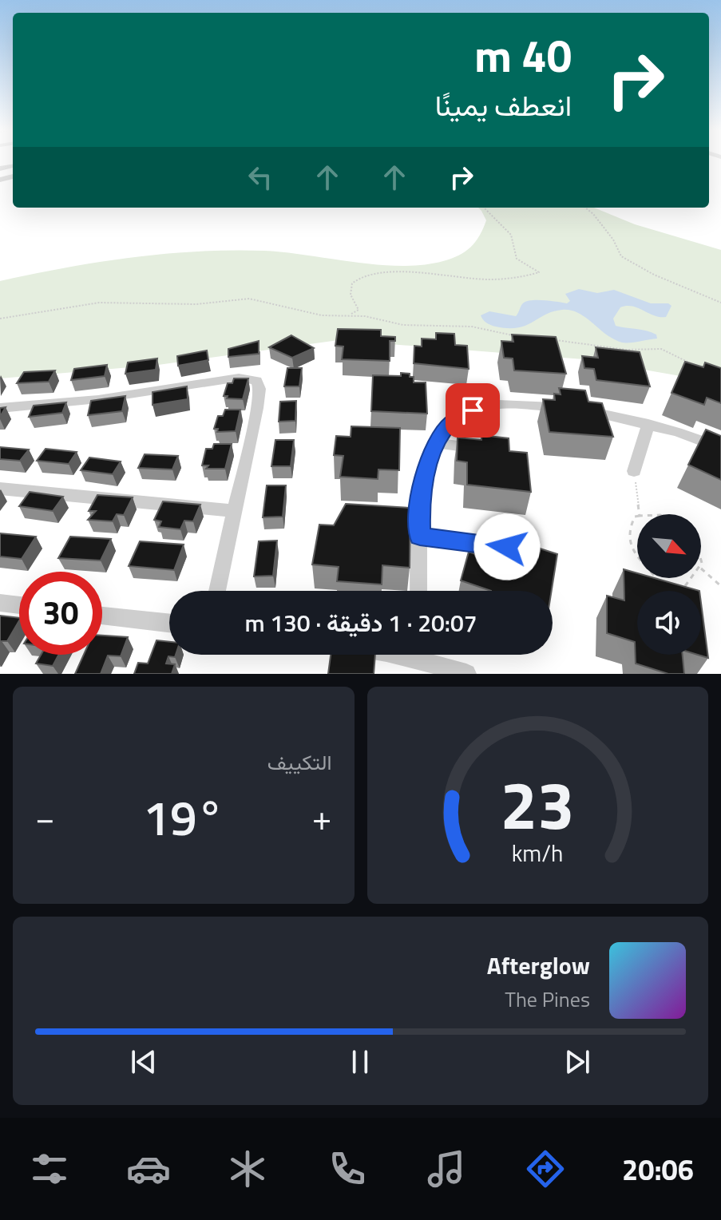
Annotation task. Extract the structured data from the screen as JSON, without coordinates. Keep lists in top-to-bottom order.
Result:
{
  "north": "bottom right",
  "page": {
    "turn": ["40 m", "انعطف يمينًا"],
    "limit": "30",
    "trip": "20:07 · 1 دقيقة · 130 m",
    "tile": "التكييف",
    "heat": ["−", "19°", "+"],
    "song": ["Afterglow", "The Pines"],
    "tabs": "20:06",
    "gauge": ["23", "km/h"]
  }
}
